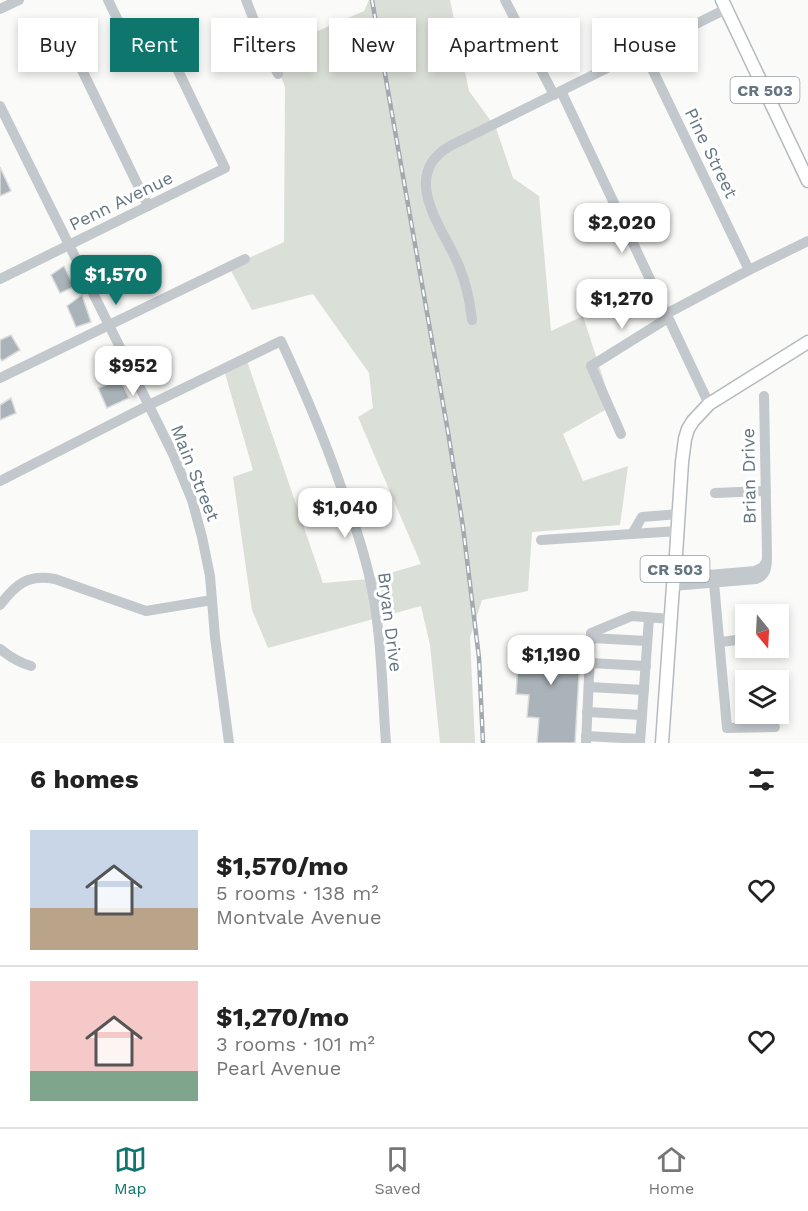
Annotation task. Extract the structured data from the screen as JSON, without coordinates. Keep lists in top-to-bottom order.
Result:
{
  "streets": {
    "main road": ["CR 503"],
    "street": [
      "Pine Street",
      "Penn Avenue",
      "Main Street",
      "Brian Drive",
      "Bryan Drive"
    ]
  },
  "crossings": [
    ["CR 503", "Brian Drive"],
    ["Penn Avenue", "Main Street"],
    ["Main Street", "Bryan Drive"]
  ],
  "north": "bottom",
  "page": {
    "chip": [
      "Buy",
      "Rent",
      "Filters",
      "New",
      "Apartment",
      "House"
    ],
    "price": [
      "$2,020",
      "$1,570",
      "$1,270",
      "$952",
      "$1,040",
      "$1,190"
    ],
    "heading": "6 homes",
    "list": [
      {
        "name": "$1,570/mo",
        "note": "5 rooms · 138 m² · Montvale Avenue"
      },
      {
        "name": "$1,270/mo",
        "note": "3 rooms · 101 m² · Pearl Avenue"
      }
    ],
    "tabs": ["Map", "Saved", "Home"]
  }
}
